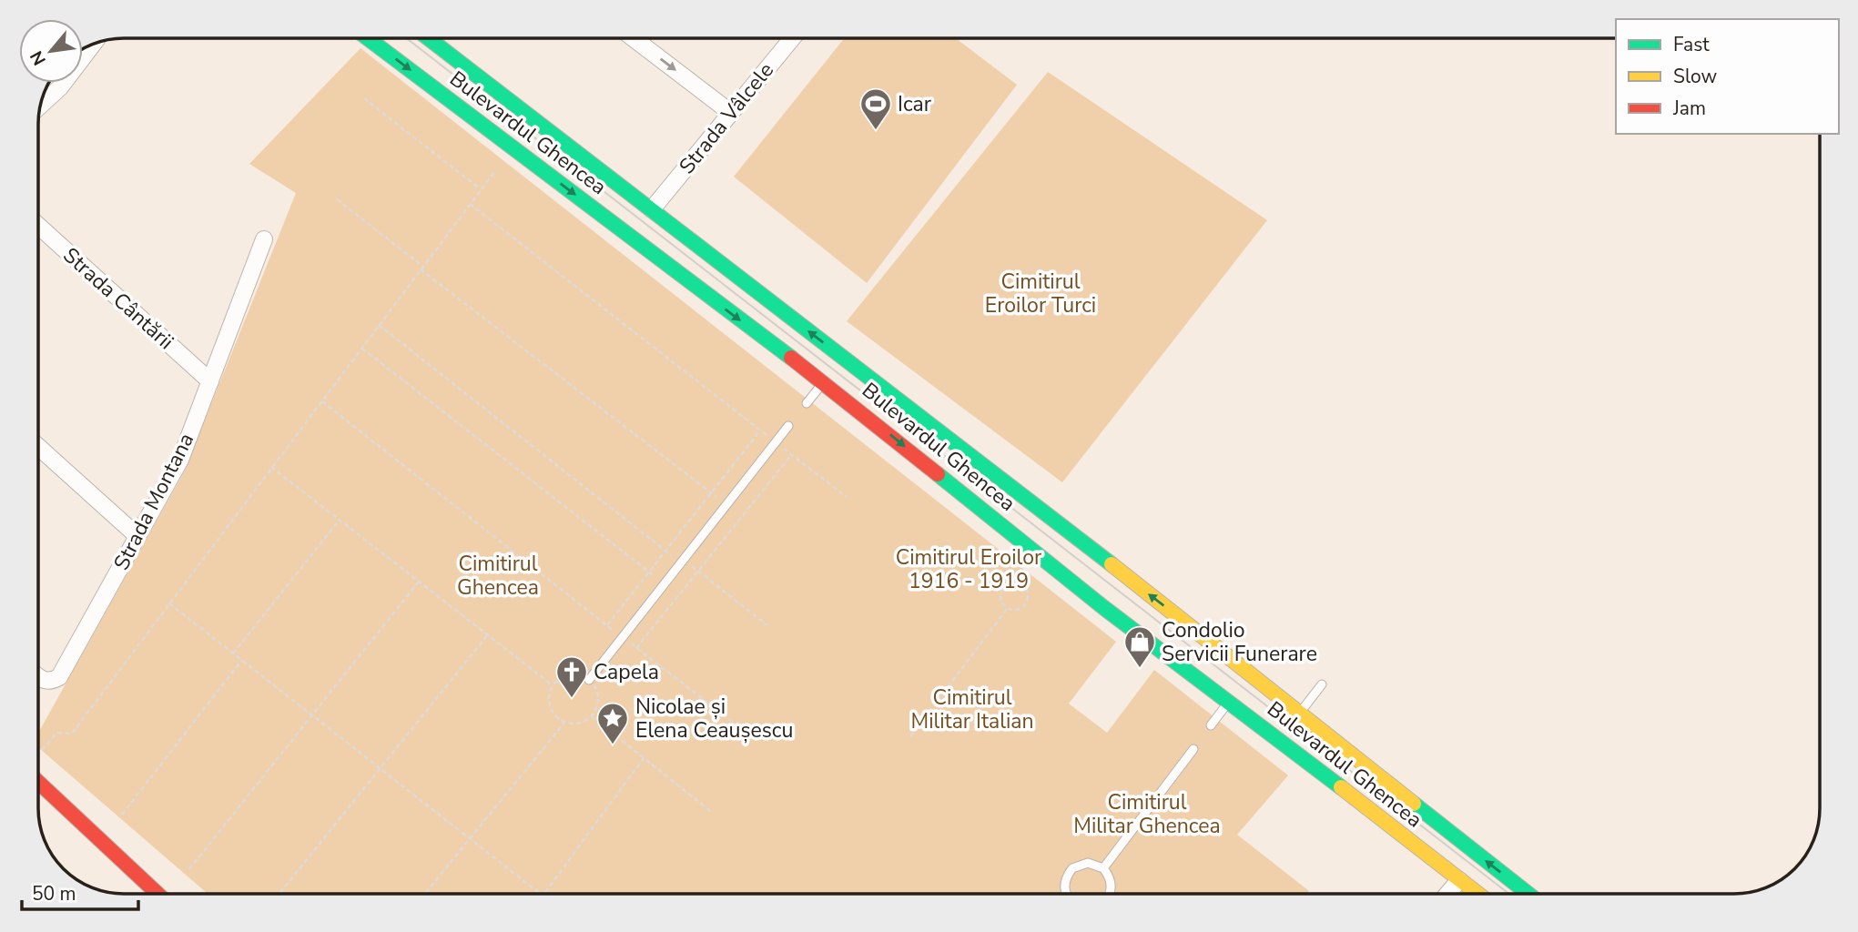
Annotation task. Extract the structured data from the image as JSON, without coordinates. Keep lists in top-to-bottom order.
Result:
{
  "streets": {
    "main road": ["Bulevardul Ghencea"],
    "street": ["Strada Vâlcele", "Strada Cântării", "Strada Montana"]
  },
  "crossings": [
    ["Strada Vâlcele", "Bulevardul Ghencea"],
    ["Strada Cântării", "Strada Montana"]
  ],
  "parks": [
    "Cimitirul Eroilor Turci",
    "Cimitirul Eroilor 1916 - 1919",
    "Cimitirul Ghencea",
    "Cimitirul Militar Italian",
    "Cimitirul Militar Ghencea"
  ],
  "places": {
    "sports": ["Icar"],
    "shop": ["Condolio Servicii Funerare"],
    "church": ["Capela"],
    "place": ["Nicolae și Elena Ceaușescu"]
  },
  "legend": ["Fast", "Slow", "Jam"],
  "scale_bar": "50 m",
  "north": "bottom left"
}
